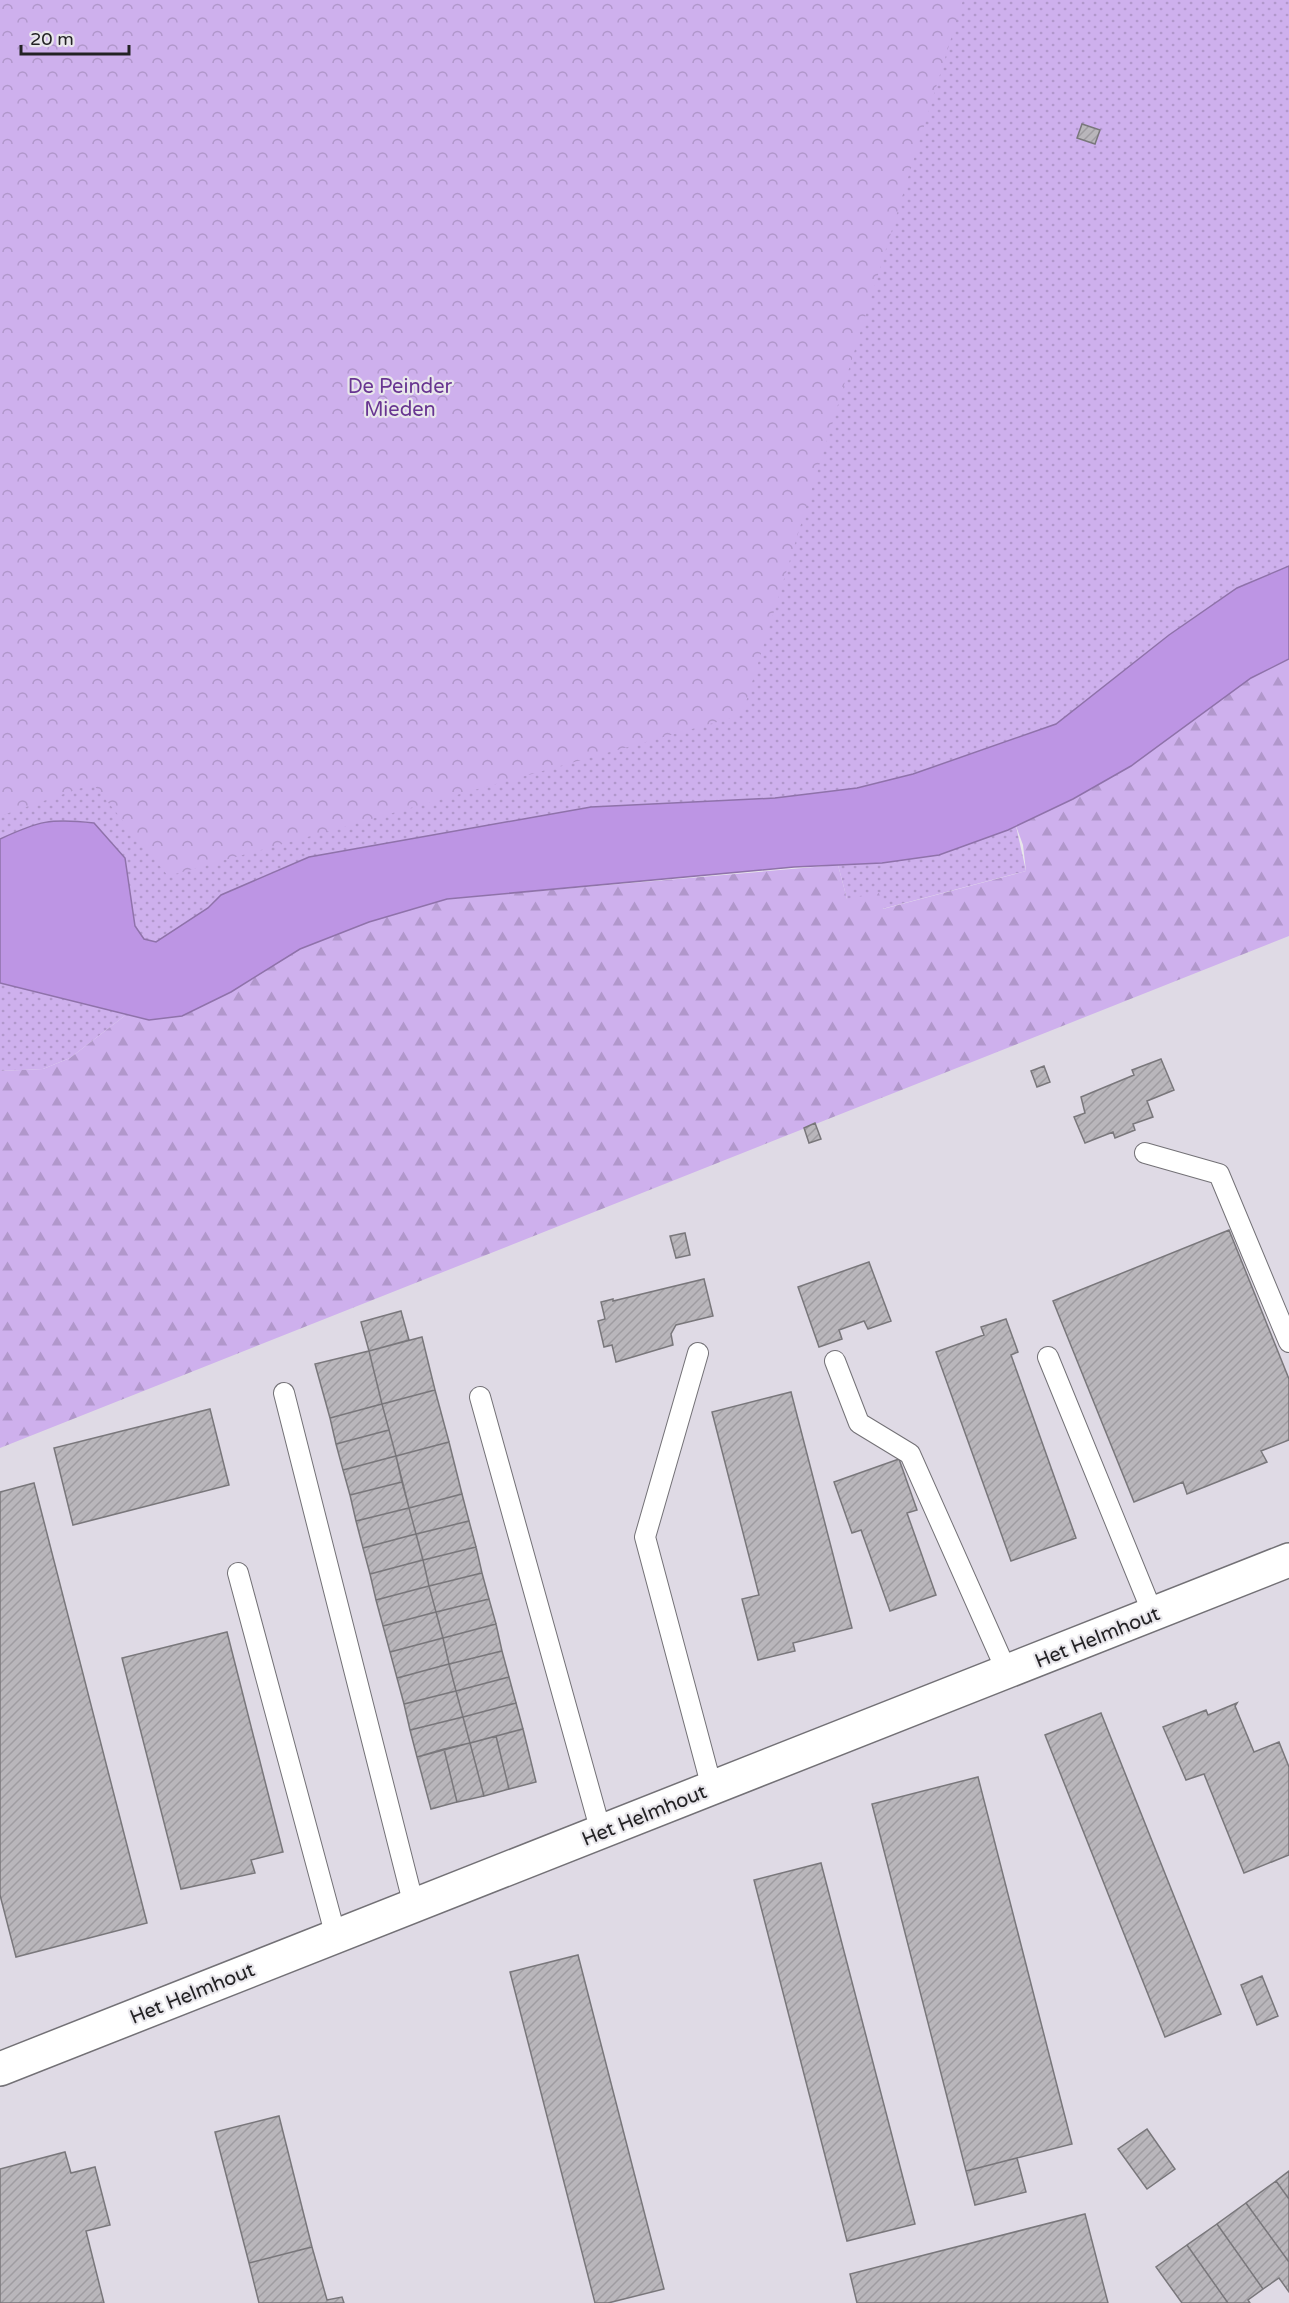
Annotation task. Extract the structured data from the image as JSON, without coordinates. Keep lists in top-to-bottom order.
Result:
{
  "streets": {
    "street": ["Het Helmhout"]
  },
  "parks": ["De Peinder Mieden"],
  "scale_bar": "20 m"
}
